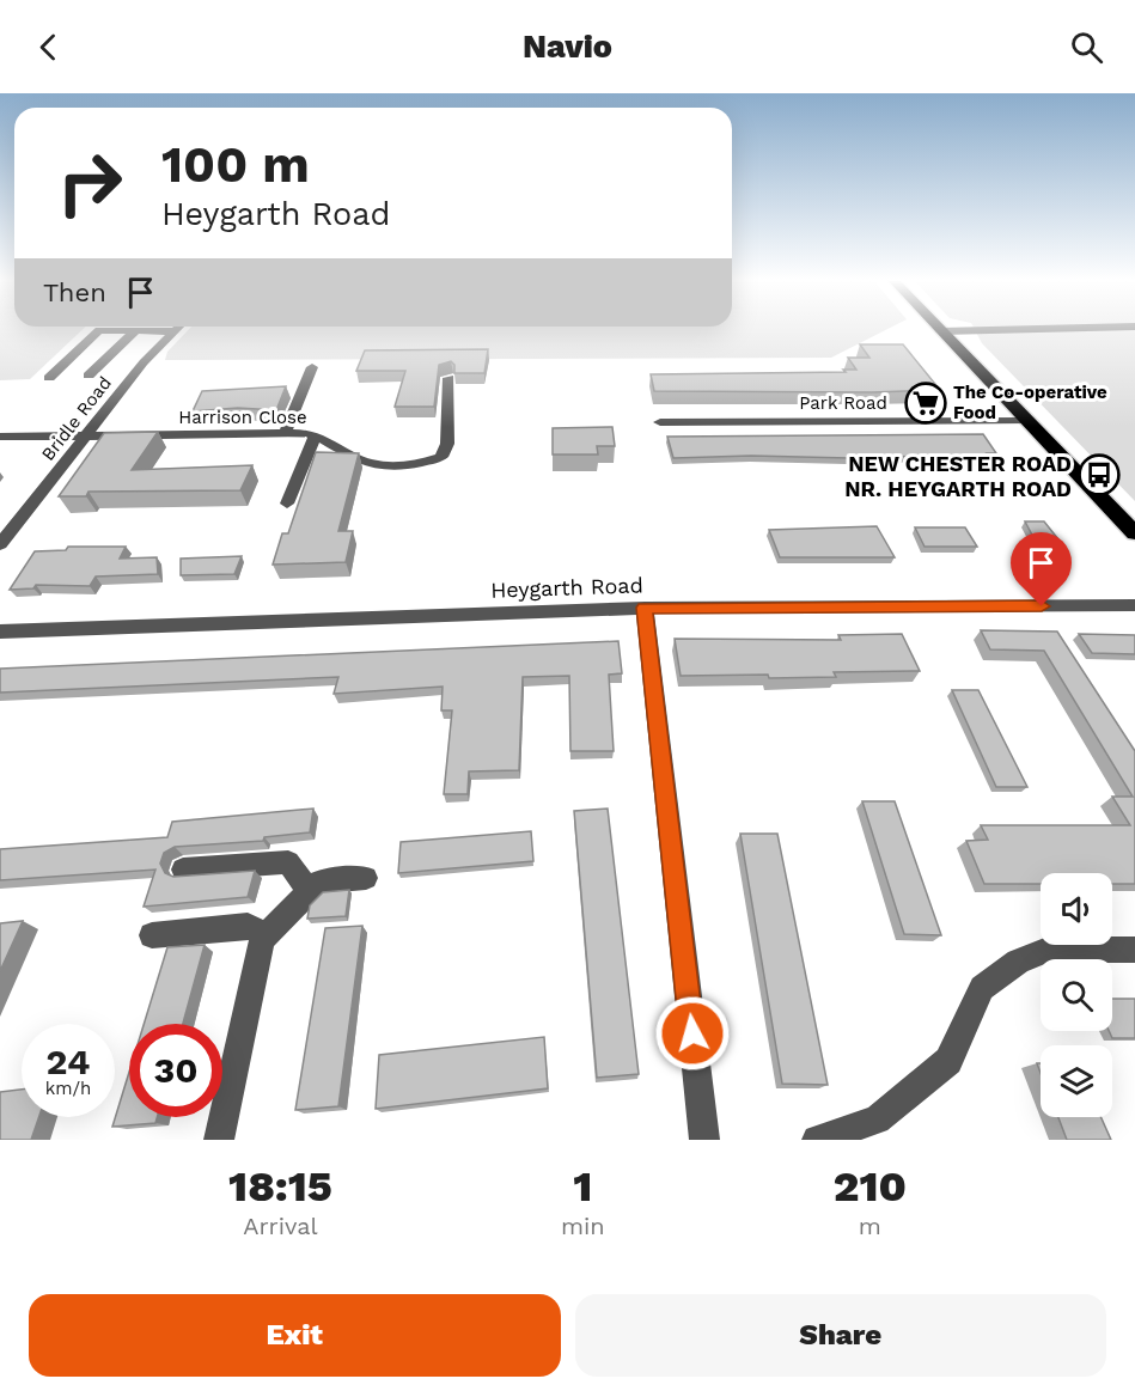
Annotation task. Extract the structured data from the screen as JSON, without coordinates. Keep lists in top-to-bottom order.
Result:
{
  "streets": {
    "street": [
      "Park Road",
      "Harrison Close",
      "Bridle Road",
      "Heygarth Road"
    ]
  },
  "crossings": [
    ["Harrison Close", "Bridle Road"]
  ],
  "places": {
    "supermarket": ["The Co-operative Food"],
    "bus stop": ["NEW CHESTER ROAD NR. HEYGARTH ROAD"]
  },
  "page": {
    "header": "Navio",
    "turn": ["100 m", "Heygarth Road"],
    "then": "Then",
    "speed": "24 km/h",
    "limit": "30",
    "eta": [
      "18:15",
      "Arrival",
      "1",
      "min",
      "210",
      "m"
    ],
    "buttons": ["Exit", "Share"]
  }
}
